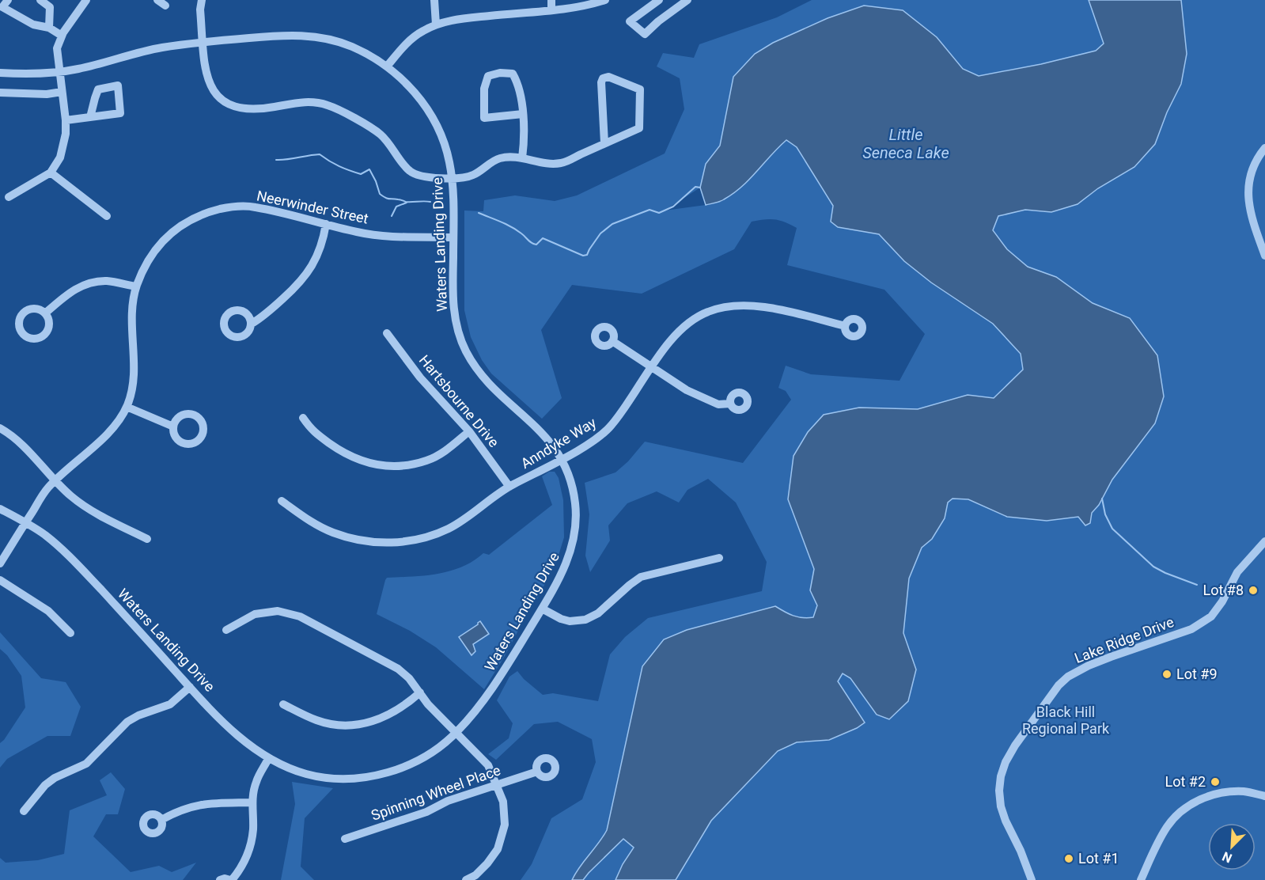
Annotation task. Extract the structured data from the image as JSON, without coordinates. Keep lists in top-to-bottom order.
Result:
{
  "streets": {
    "street": [
      "Neerwinder Street",
      "Waters Landing Drive",
      "Hartsbourne Drive",
      "Anndyke Way",
      "Lake Ridge Drive",
      "Spinning Wheel Place"
    ]
  },
  "crossings": [
    ["Neerwinder Street", "Waters Landing Drive"],
    ["Waters Landing Drive", "Anndyke Way"],
    ["Hartsbourne Drive", "Anndyke Way"]
  ],
  "water": ["Little Seneca Lake"],
  "parks": ["Black Hill Regional Park"],
  "places": [
    "Lot #8",
    "Lot #9",
    "Lot #2",
    "Lot #1"
  ],
  "north": "bottom left"
}
